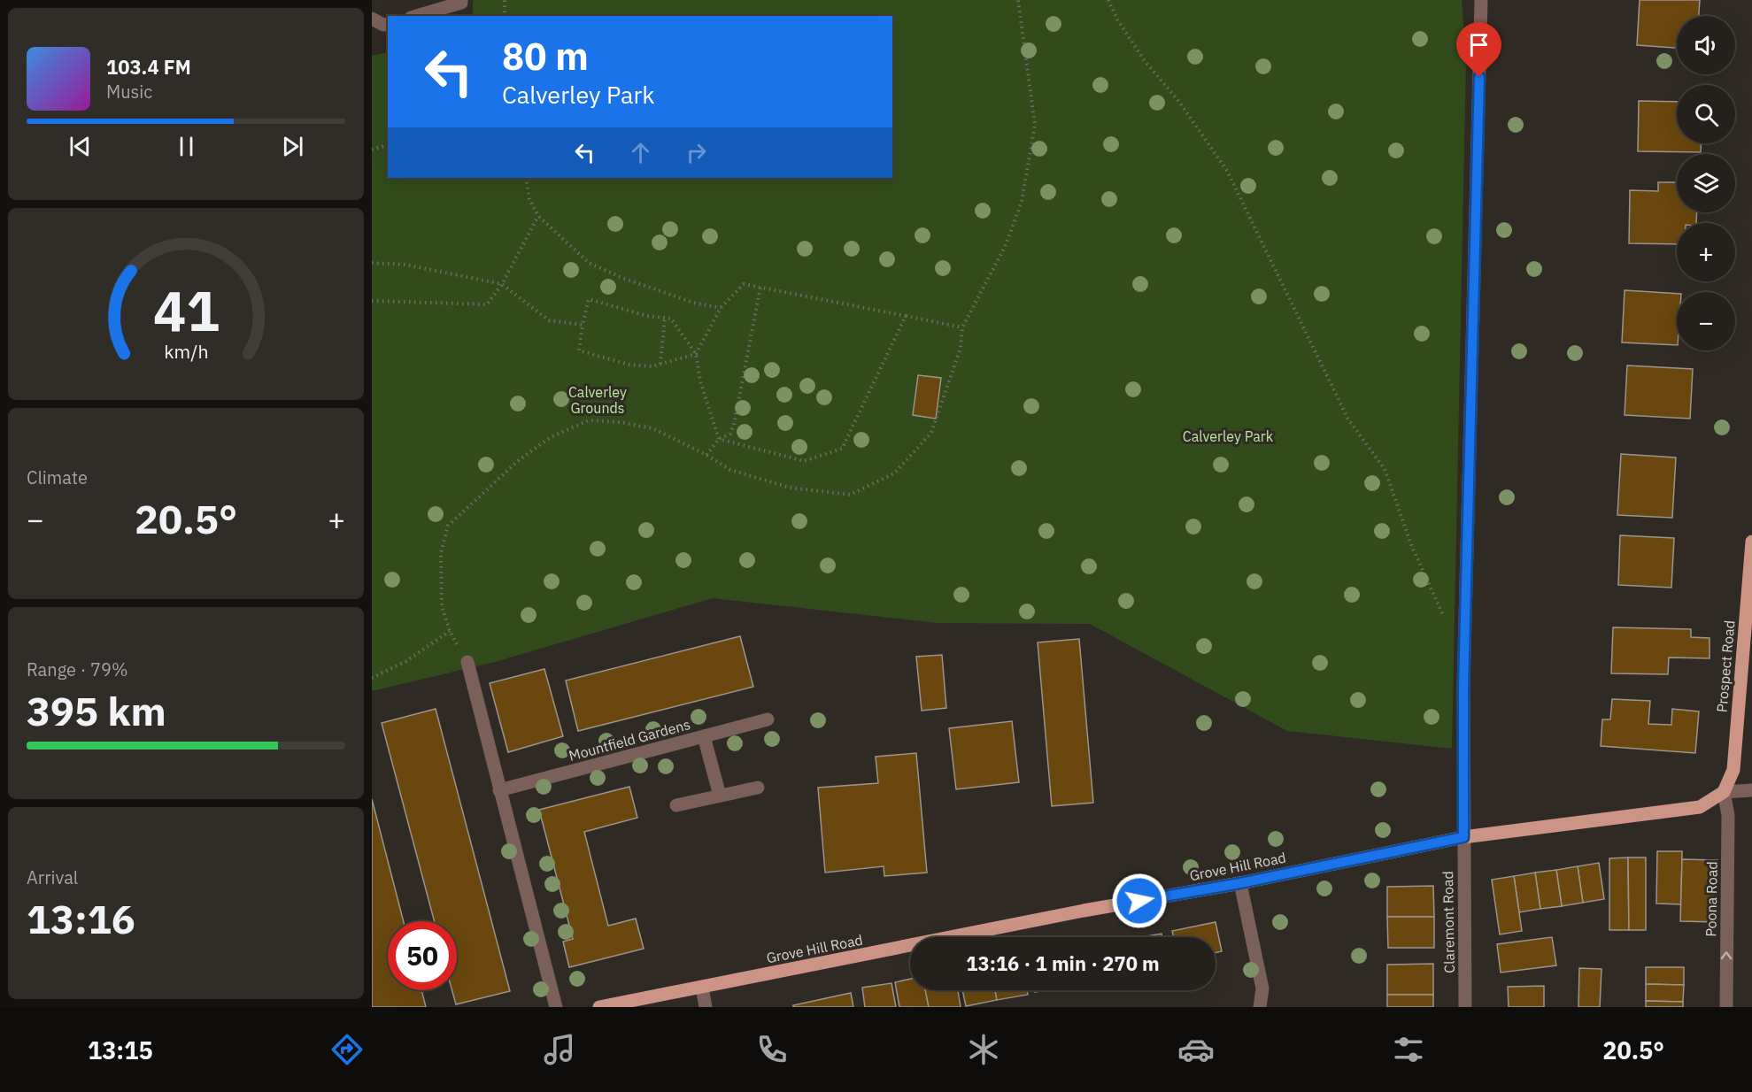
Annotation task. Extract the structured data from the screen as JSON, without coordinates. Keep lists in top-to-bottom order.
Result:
{
  "streets": {
    "main road": ["Prospect Road", "Grove Hill Road"],
    "street": ["Mountfield Gardens", "Poona Road", "Claremont Road"]
  },
  "crossings": [
    ["Prospect Road", "Grove Hill Road"],
    ["Prospect Road", "Poona Road"],
    ["Grove Hill Road", "Poona Road"],
    ["Grove Hill Road", "Claremont Road"]
  ],
  "one_way": ["Poona Road"],
  "parks": ["Calverley Grounds", "Calverley Park"],
  "page": {
    "map_buttons": ["+", "−"],
    "turn": ["80 m", "Calverley Park"],
    "song": ["103.4 FM", "Music"],
    "tile": [
      "Climate",
      ["Range · 79%", "395 km"],
      ["Arrival", "13:16"]
    ],
    "heat": ["−", "20.5°", "+"],
    "limit": "50",
    "trip": "13:16 · 1 min · 270 m",
    "tabs": ["13:15", "20.5°"],
    "gauge": ["41", "km/h"]
  }
}
